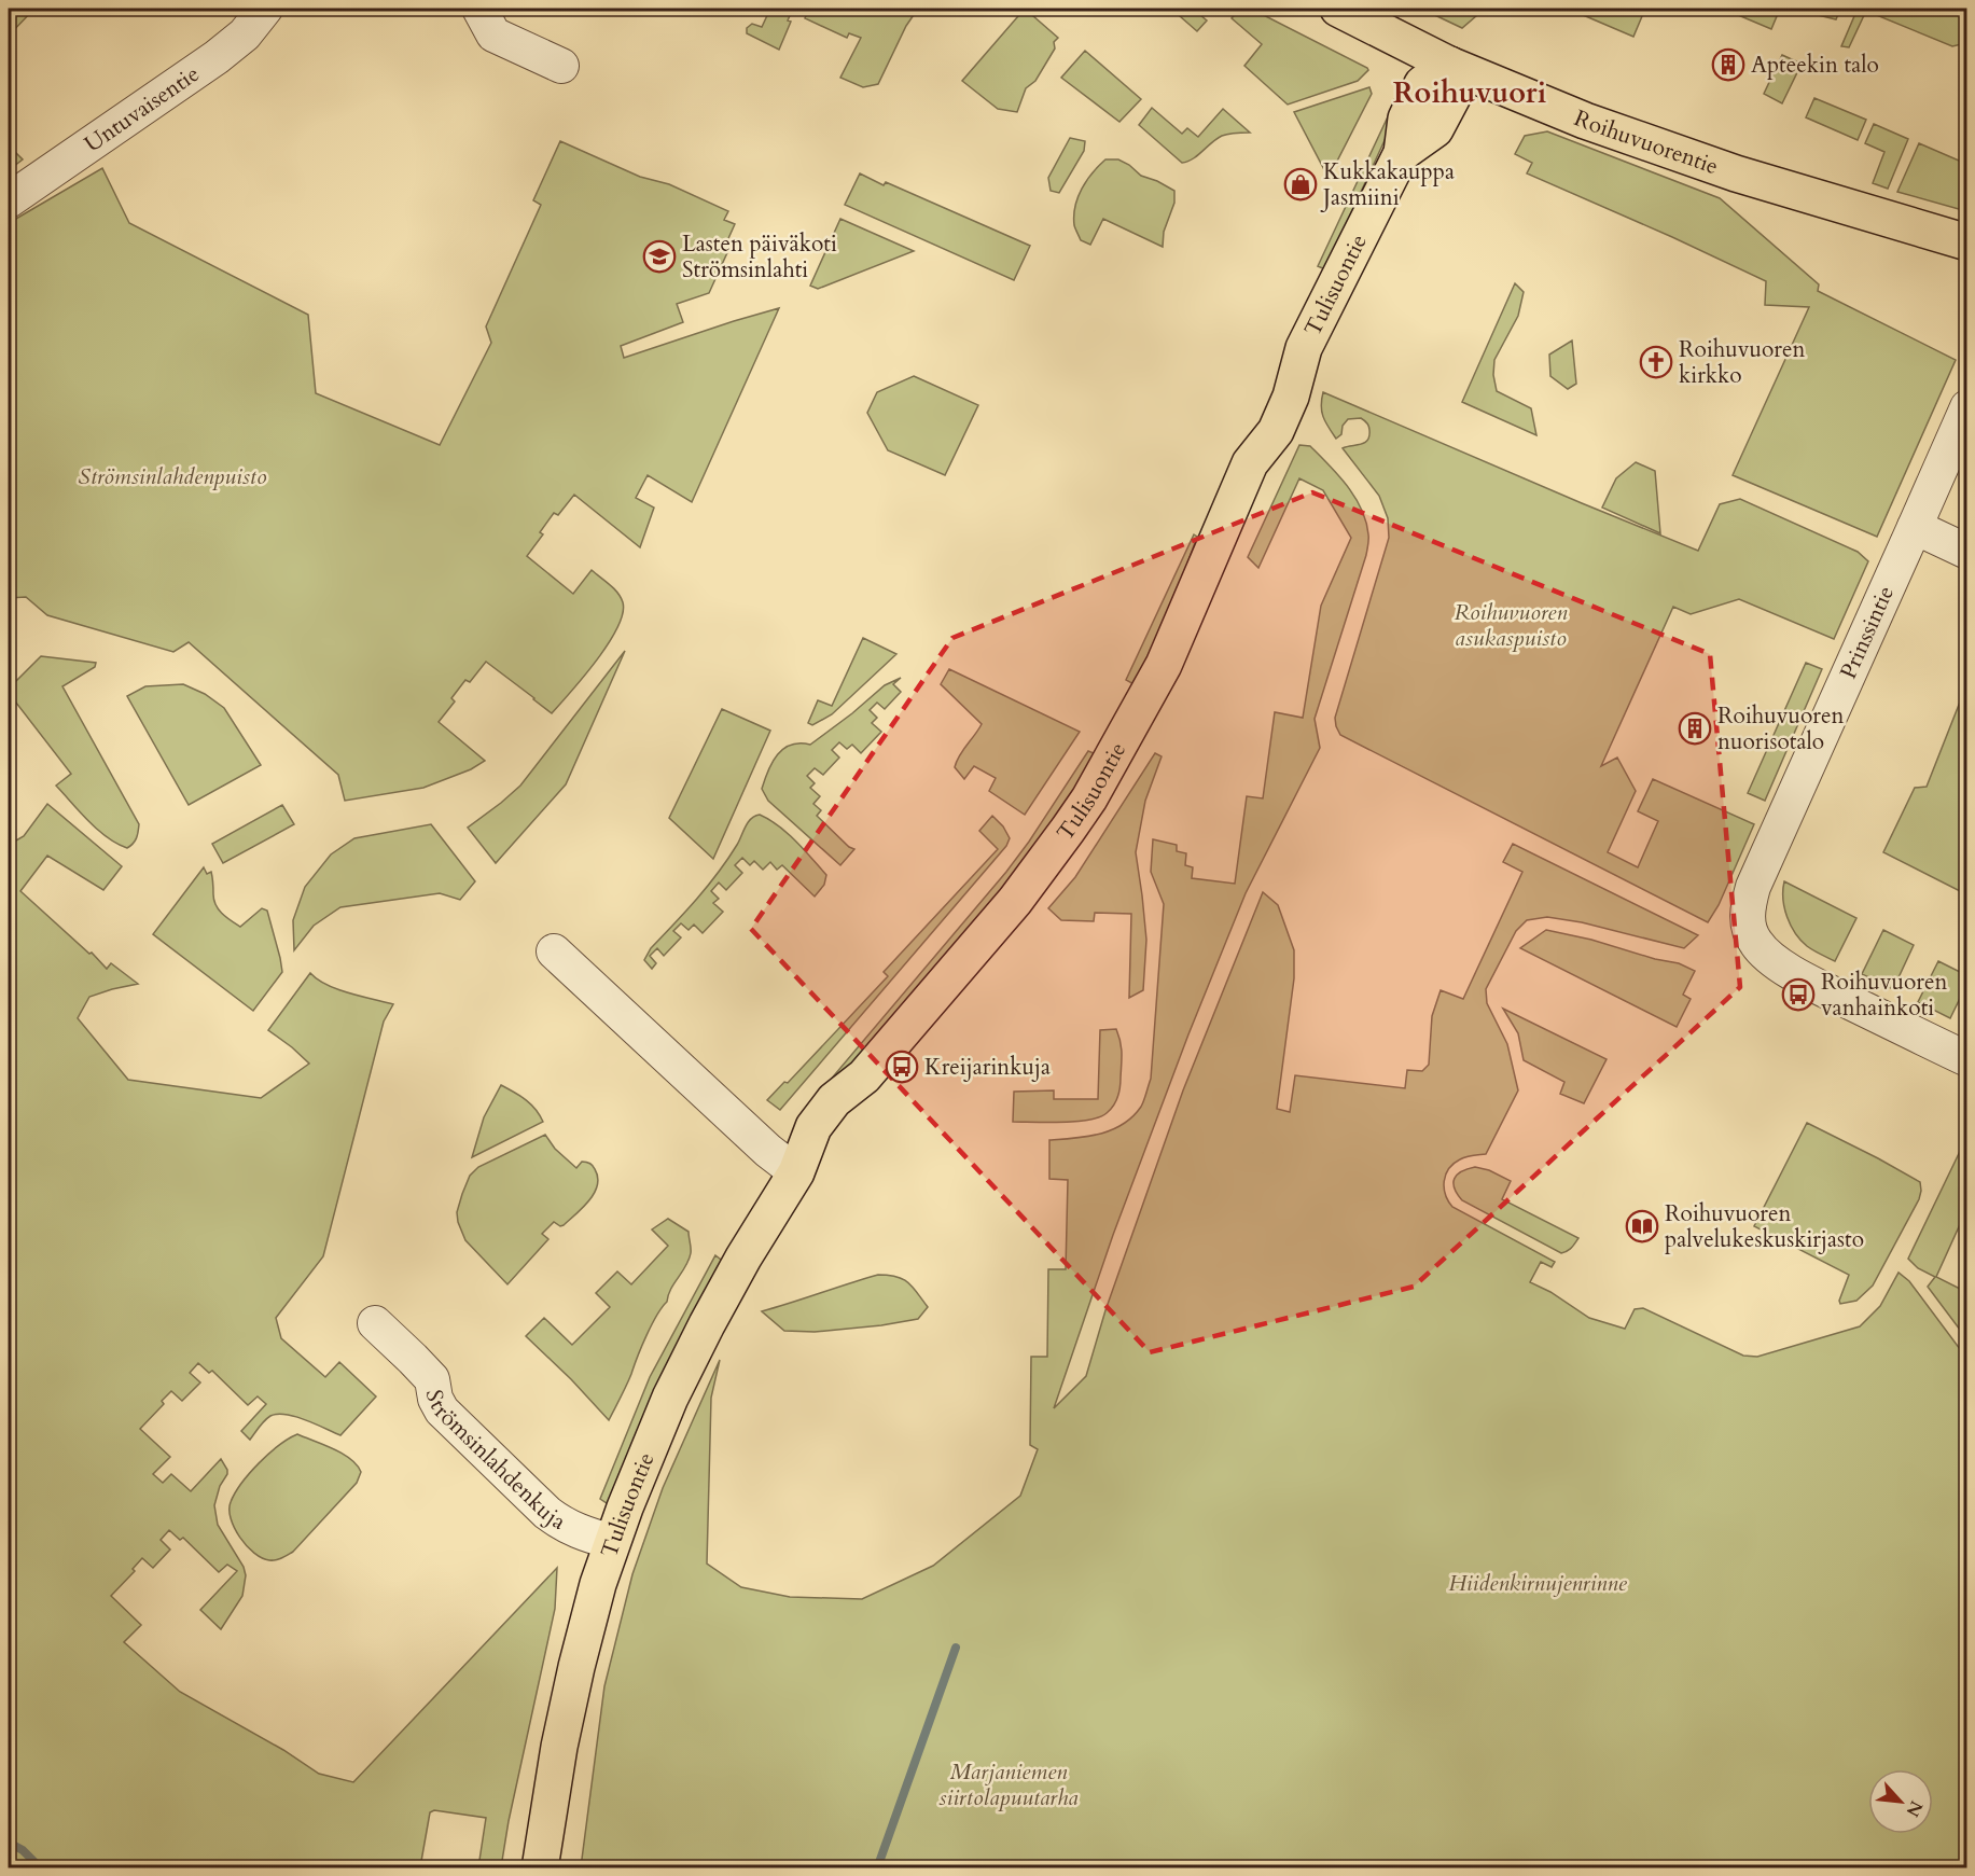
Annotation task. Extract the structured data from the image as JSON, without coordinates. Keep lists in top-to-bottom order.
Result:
{
  "streets": {
    "main road": ["Roihuvuorentie", "Tulisuontie"],
    "street": ["Untuvaisentie", "Prinssintie", "Strömsinlahdenkuja"]
  },
  "crossings": [
    ["Roihuvuorentie", "Tulisuontie"],
    ["Tulisuontie", "Strömsinlahdenkuja"]
  ],
  "districts": ["Roihuvuori"],
  "parks": [
    "Strömsinlahdenpuisto",
    "Roihuvuoren asukaspuisto",
    "Hiidenkirnujenrinne",
    "Marjaniemen siirtolapuutarha"
  ],
  "places": {
    "building": ["Apteekin talo", "Roihuvuoren nuorisotalo"],
    "shop": ["Kukkakauppa Jasmiini"],
    "school or university": ["Lasten päiväkoti Strömsinlahti"],
    "church": ["Roihuvuoren kirkko"],
    "bus stop": ["Roihuvuoren vanhainkoti", "Kreijarinkuja"],
    "library": ["Roihuvuoren palvelukeskuskirjasto"]
  },
  "north": "bottom right"
}
